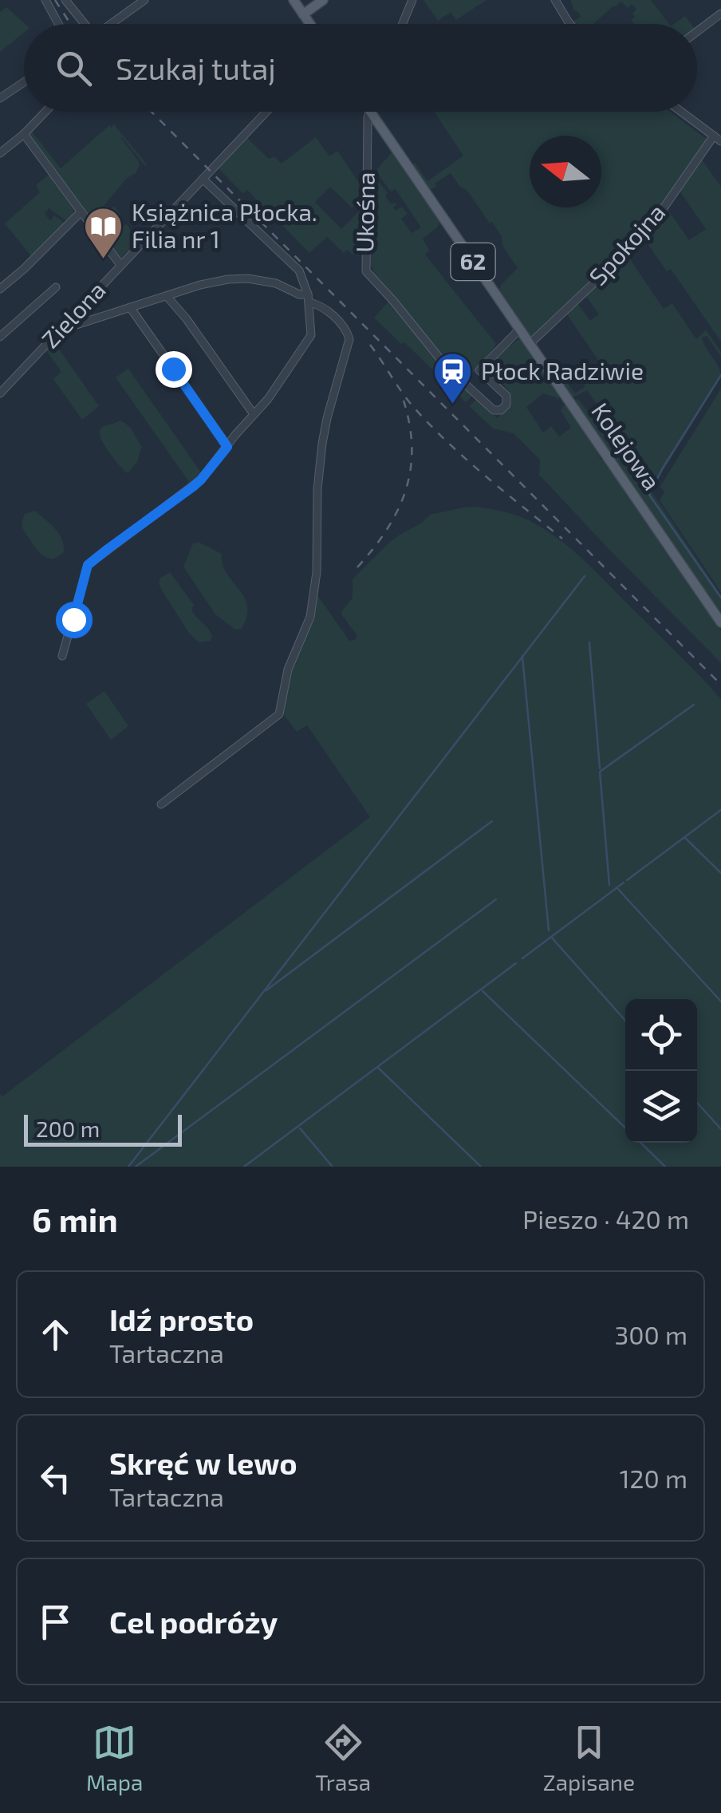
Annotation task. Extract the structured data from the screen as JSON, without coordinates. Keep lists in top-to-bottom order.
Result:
{
  "streets": {
    "main road": ["62", "Kolejowa"],
    "street": ["Ukośna", "Spokojna", "Zielona"]
  },
  "crossings": [
    ["Spokojna", "Kolejowa"]
  ],
  "places": {
    "library": ["Książnica Płocka. Filia nr 1"],
    "station": ["Płock Radziwie"]
  },
  "scale_bar": "200 m",
  "north": "left",
  "page": {
    "search": "Szukaj tutaj",
    "scale": "200 m",
    "heading": ["6 min", "Pieszo · 420 m"],
    "list": [
      ["Idź prosto", "Tartaczna", "300 m"],
      ["Skręć w lewo", "Tartaczna", "120 m"],
      "Cel podróży"
    ],
    "nav": ["Mapa", "Trasa", "Zapisane"]
  }
}
